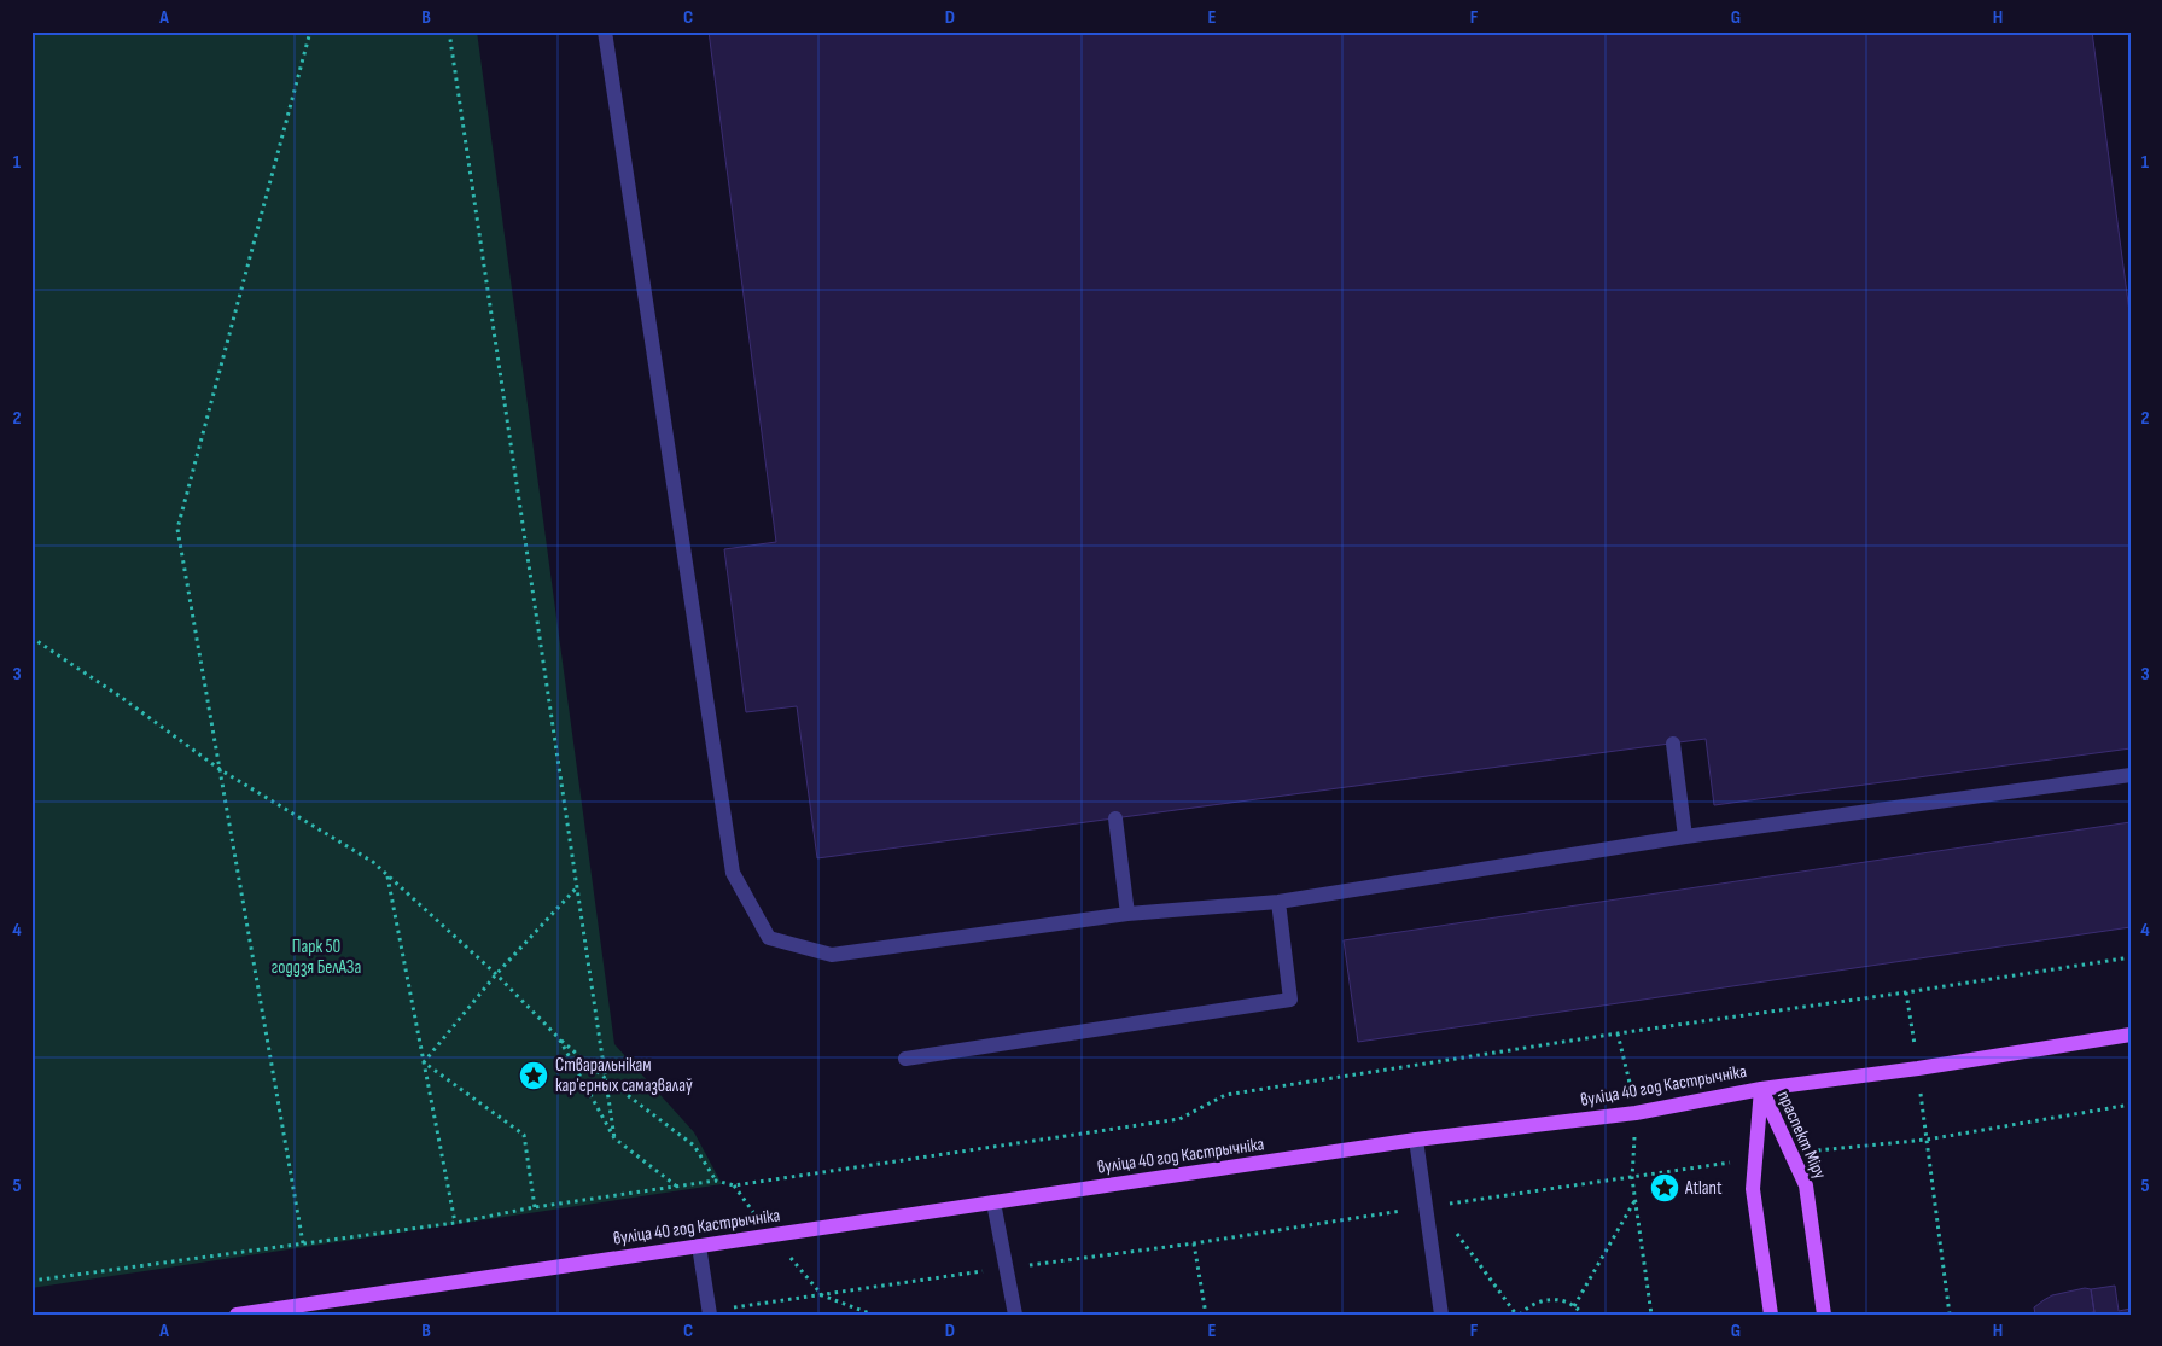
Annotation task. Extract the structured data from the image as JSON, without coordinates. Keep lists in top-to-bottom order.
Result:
{
  "streets": {
    "main road": ["вуліца 40 год Кастрычніка", "праспект Міру"]
  },
  "crossings": [
    ["вуліца 40 год Кастрычніка", "праспект Міру"]
  ],
  "parks": ["Парк 50 годдзя БелАЗа"],
  "places": {
    "place": ["Стваральнікам карʼерных самазвалаў", "Atlant"]
  },
  "grid": {
    "columns": [
      "A",
      "B",
      "C",
      "D",
      "E",
      "F",
      "G",
      "H"
    ],
    "rows": [
      "1",
      "2",
      "3",
      "4",
      "5"
    ]
  }
}
